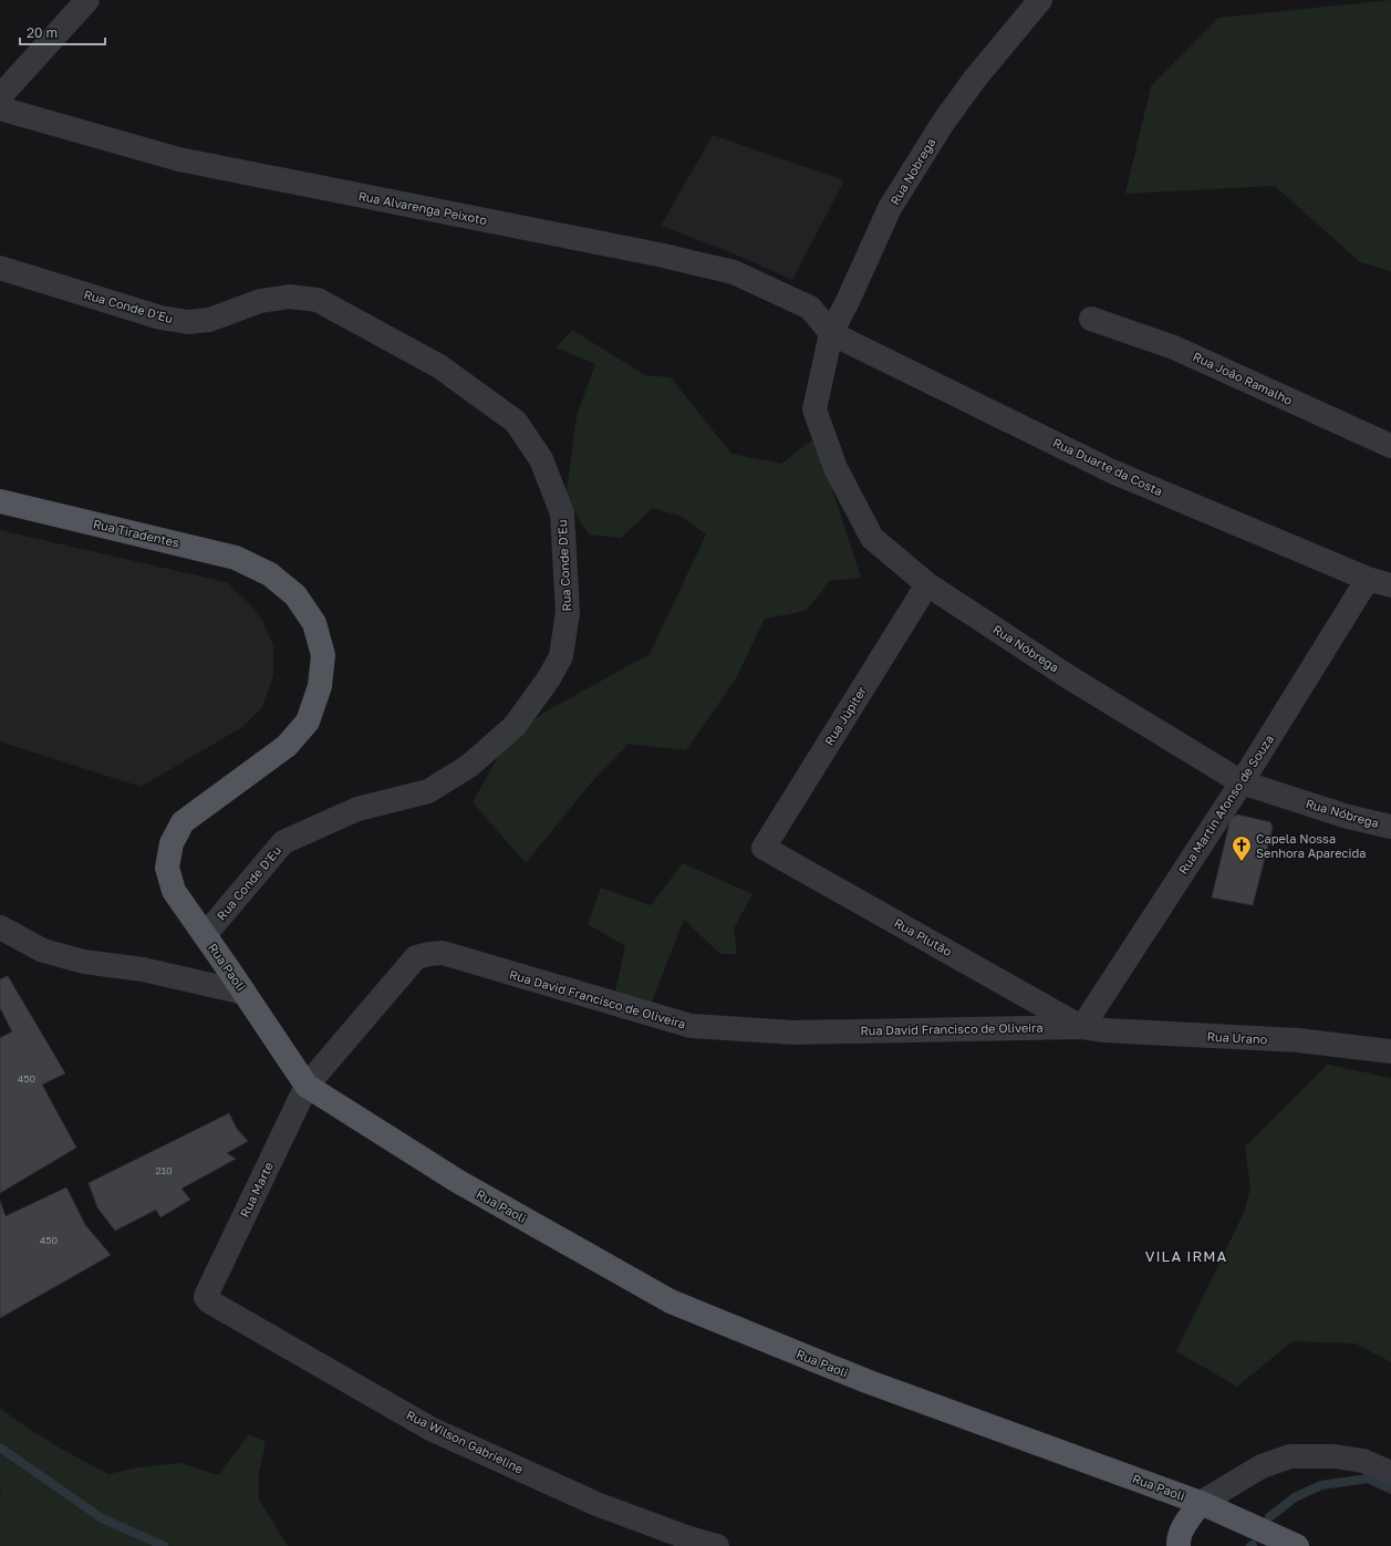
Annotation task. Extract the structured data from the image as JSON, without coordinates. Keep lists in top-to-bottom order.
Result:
{
  "streets": {
    "main road": ["Rua Tiradentes", "Rua Paoli"],
    "street": [
      "Rua Nobrega",
      "Rua Alvarenga Peixoto",
      "Rua Conde D'Eu",
      "Rua João Ramalho",
      "Rua Duarte da Costa",
      "Rua Nóbrega",
      "Rua Júpiter",
      "Rua Martin Afonso de Souza",
      "Rua Plutão",
      "Rua David Francisco de Oliveira",
      "Rua Urano",
      "Rua Marte",
      "Rua Wilson Gabrieline"
    ]
  },
  "crossings": [
    ["Rua Nobrega", "Rua Alvarenga Peixoto"],
    ["Rua Nobrega", "Rua Duarte da Costa"],
    ["Rua Nobrega", "Rua Nóbrega"],
    ["Rua Alvarenga Peixoto", "Rua Duarte da Costa"],
    ["Rua Alvarenga Peixoto", "Rua Nóbrega"],
    ["Rua Conde D'Eu", "Rua Paoli"],
    ["Rua Duarte da Costa", "Rua Nóbrega"],
    ["Rua Duarte da Costa", "Rua Martin Afonso de Souza"],
    ["Rua Tiradentes", "Rua Paoli"],
    ["Rua Nóbrega", "Rua Júpiter"],
    ["Rua Nóbrega", "Rua Martin Afonso de Souza"],
    ["Rua Júpiter", "Rua Plutão"],
    ["Rua Martin Afonso de Souza", "Rua Plutão"],
    ["Rua Martin Afonso de Souza", "Rua David Francisco de Oliveira"],
    ["Rua Martin Afonso de Souza", "Rua Urano"],
    ["Rua Plutão", "Rua David Francisco de Oliveira"],
    ["Rua Plutão", "Rua Urano"],
    ["Rua Paoli", "Rua David Francisco de Oliveira"],
    ["Rua Paoli", "Rua Marte"],
    ["Rua David Francisco de Oliveira", "Rua Urano"],
    ["Rua David Francisco de Oliveira", "Rua Marte"],
    ["Rua Marte", "Rua Wilson Gabrieline"]
  ],
  "districts": ["VILA IRMA"],
  "places": {
    "church": ["Capela Nossa Senhora Aparecida"]
  },
  "house_numbers": ["450", "210", "450"],
  "scale_bar": "20 m"
}
